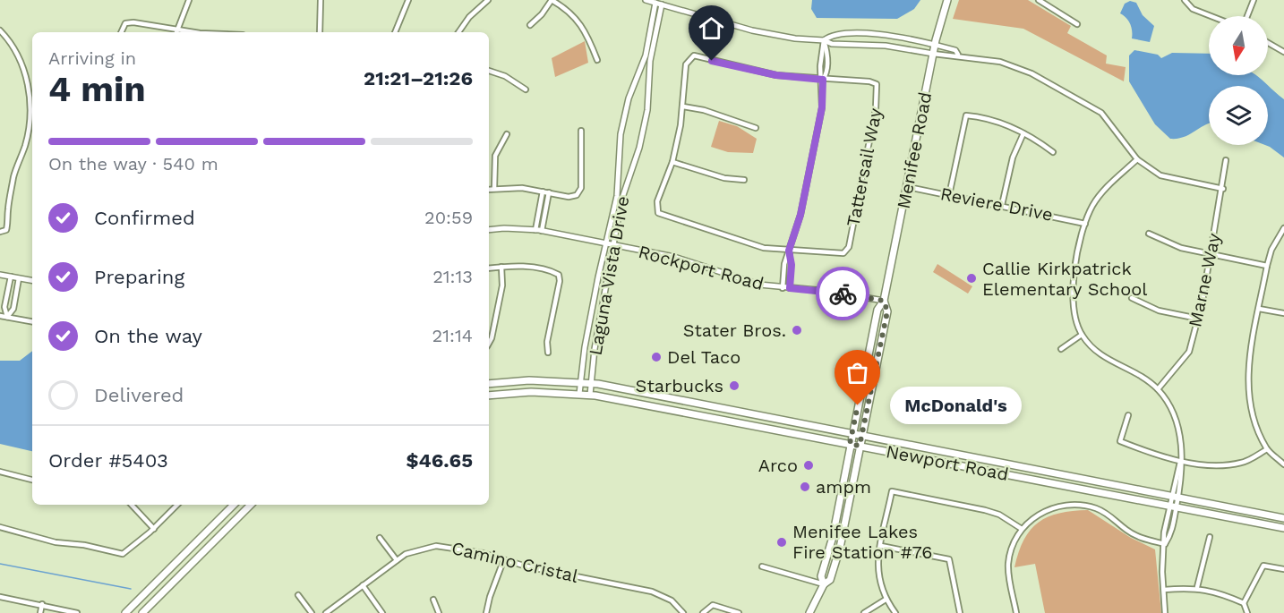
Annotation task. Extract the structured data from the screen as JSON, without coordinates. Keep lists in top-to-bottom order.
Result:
{
  "streets": {
    "main road": ["Menifee Road", "Newport Road"],
    "street": [
      "Tattersail Way",
      "Reviere Drive",
      "Rockport Road",
      "Laguna Vista Drive",
      "Marne Way",
      "Camino Cristal"
    ]
  },
  "crossings": [
    ["Menifee Road", "Reviere Drive"],
    ["Menifee Road", "Rockport Road"],
    ["Menifee Road", "Newport Road"],
    ["Rockport Road", "Laguna Vista Drive"],
    ["Laguna Vista Drive", "Newport Road"]
  ],
  "places": [
    "Callie Kirkpatrick Elementary School",
    "Stater Bros.",
    "Del Taco",
    "Starbucks",
    "McDonald's",
    "Arco",
    "ampm",
    "Menifee Lakes Fire Station #76"
  ],
  "north": "bottom",
  "page": {
    "heading": ["4 min", "Arriving in", "21:21–21:26"],
    "panel": ["Order #5403", "$46.65"],
    "bar": "On the way · 540 m",
    "list": [
      ["Confirmed", "20:59"],
      ["Preparing", "21:13"],
      ["On the way", "21:14"],
      "Delivered"
    ],
    "bubble": "McDonald's"
  }
}
